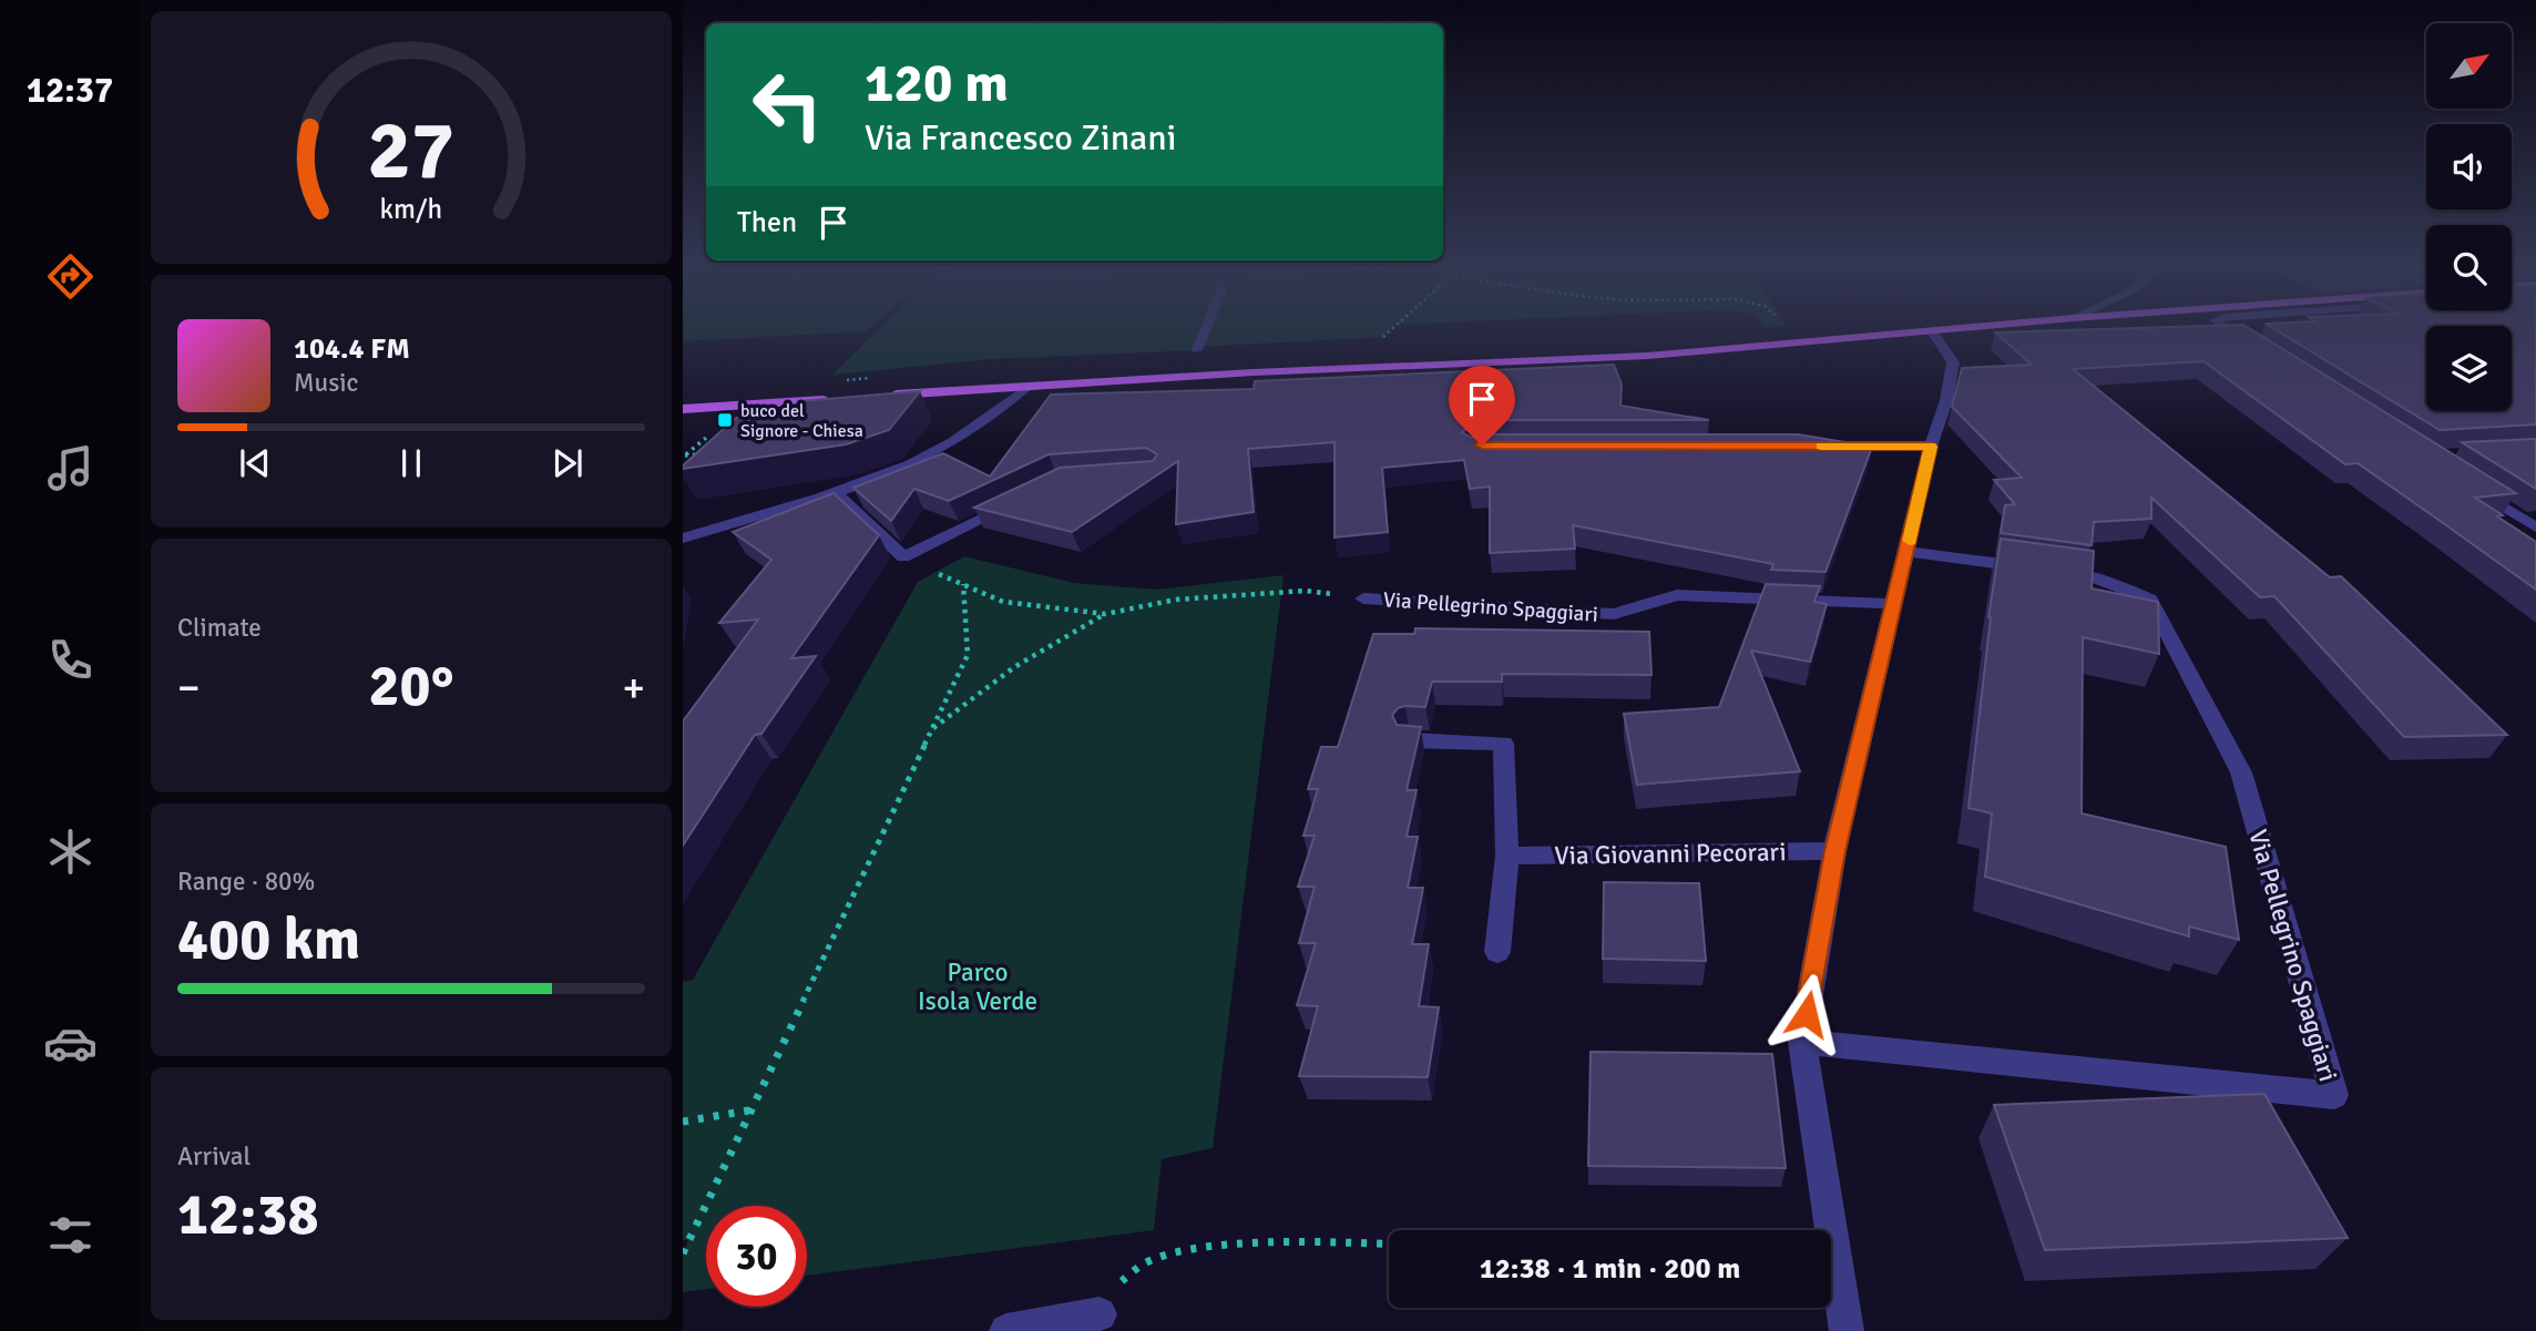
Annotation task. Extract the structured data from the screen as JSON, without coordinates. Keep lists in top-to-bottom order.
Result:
{
  "streets": {
    "street": ["Via Pellegrino Spaggiari", "Via Giovanni Pecorari"]
  },
  "parks": ["Parco Isola Verde"],
  "places": {
    "transit": ["buco del Signore - Chiesa"]
  },
  "north": "top right",
  "page": {
    "tabs": "12:37",
    "turn": ["120 m", "Via Francesco Zinani"],
    "then": "Then",
    "song": ["104.4 FM", "Music"],
    "tile": [
      "Climate",
      ["Range · 80%", "400 km"],
      ["Arrival", "12:38"]
    ],
    "heat": ["−", "20°", "+"],
    "limit": "30",
    "trip": "12:38 · 1 min · 200 m",
    "gauge": ["27", "km/h"]
  }
}
